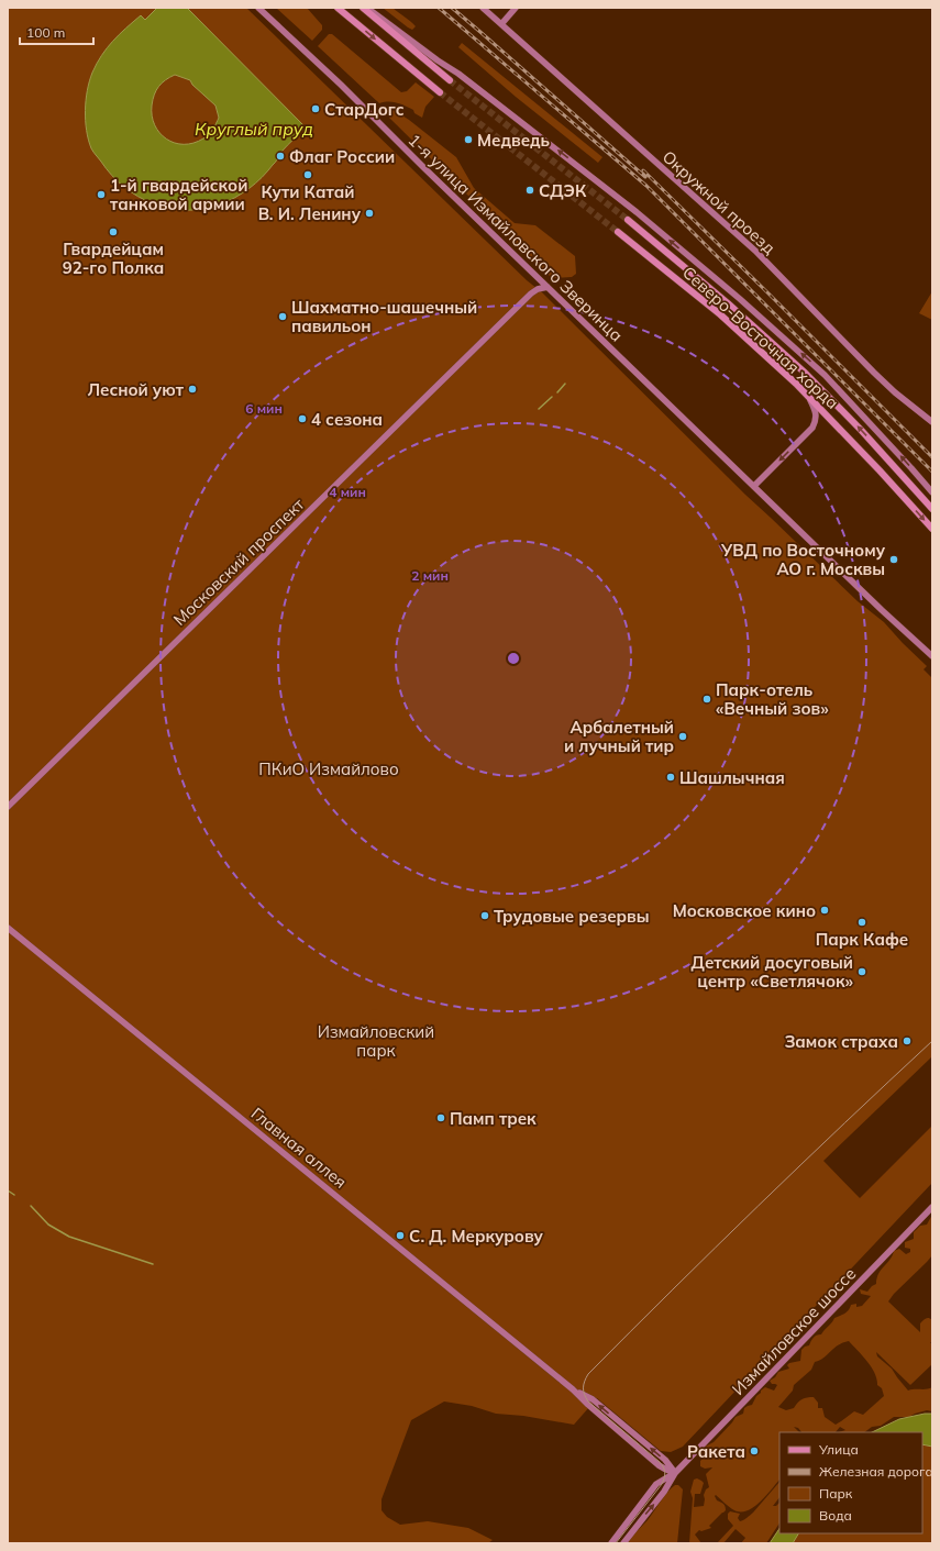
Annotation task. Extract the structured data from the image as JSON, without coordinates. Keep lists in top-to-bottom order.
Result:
{
  "streets": {
    "main road": [
      "Окружной проезд",
      "1-я улица Измайловского Зверинца",
      "Северо-Восточная хорда",
      "Московский проспект",
      "Главная аллея",
      "Измайловское шоссе"
    ]
  },
  "crossings": [
    ["1-я улица Измайловского Зверинца", "Московский проспект"],
    ["Главная аллея", "Измайловское шоссе"]
  ],
  "water": ["Круглый пруд"],
  "parks": ["ПКиО Измайлово", "Измайловский парк"],
  "places": [
    "СтарДогс",
    "Медведь",
    "Флаг России",
    "Кути Катай",
    "СДЭК",
    "1-й гвардейской танковой армии",
    "В. И. Ленину",
    "Гвардейцам 92-го Полка",
    "Шахматно-шашечный павильон",
    "Лесной уют",
    "4 сезона",
    "УВД по Восточному АО г. Москвы",
    "Парк-отель «Вечный зов»",
    "Арбалетный и лучный тир",
    "Шашлычная",
    "Московское кино",
    "Трудовые резервы",
    "Парк Кафе",
    "Детский досуговый центр «Светлячок»",
    "Замок страха",
    "Памп трек",
    "С. Д. Меркурову",
    "Ракета"
  ],
  "legend": [
    "Улица",
    "Железная дорога",
    "Парк",
    "Вода"
  ],
  "scale_bar": "100 m",
  "rings": ["6 мин", "4 мин", "2 мин"]
}
